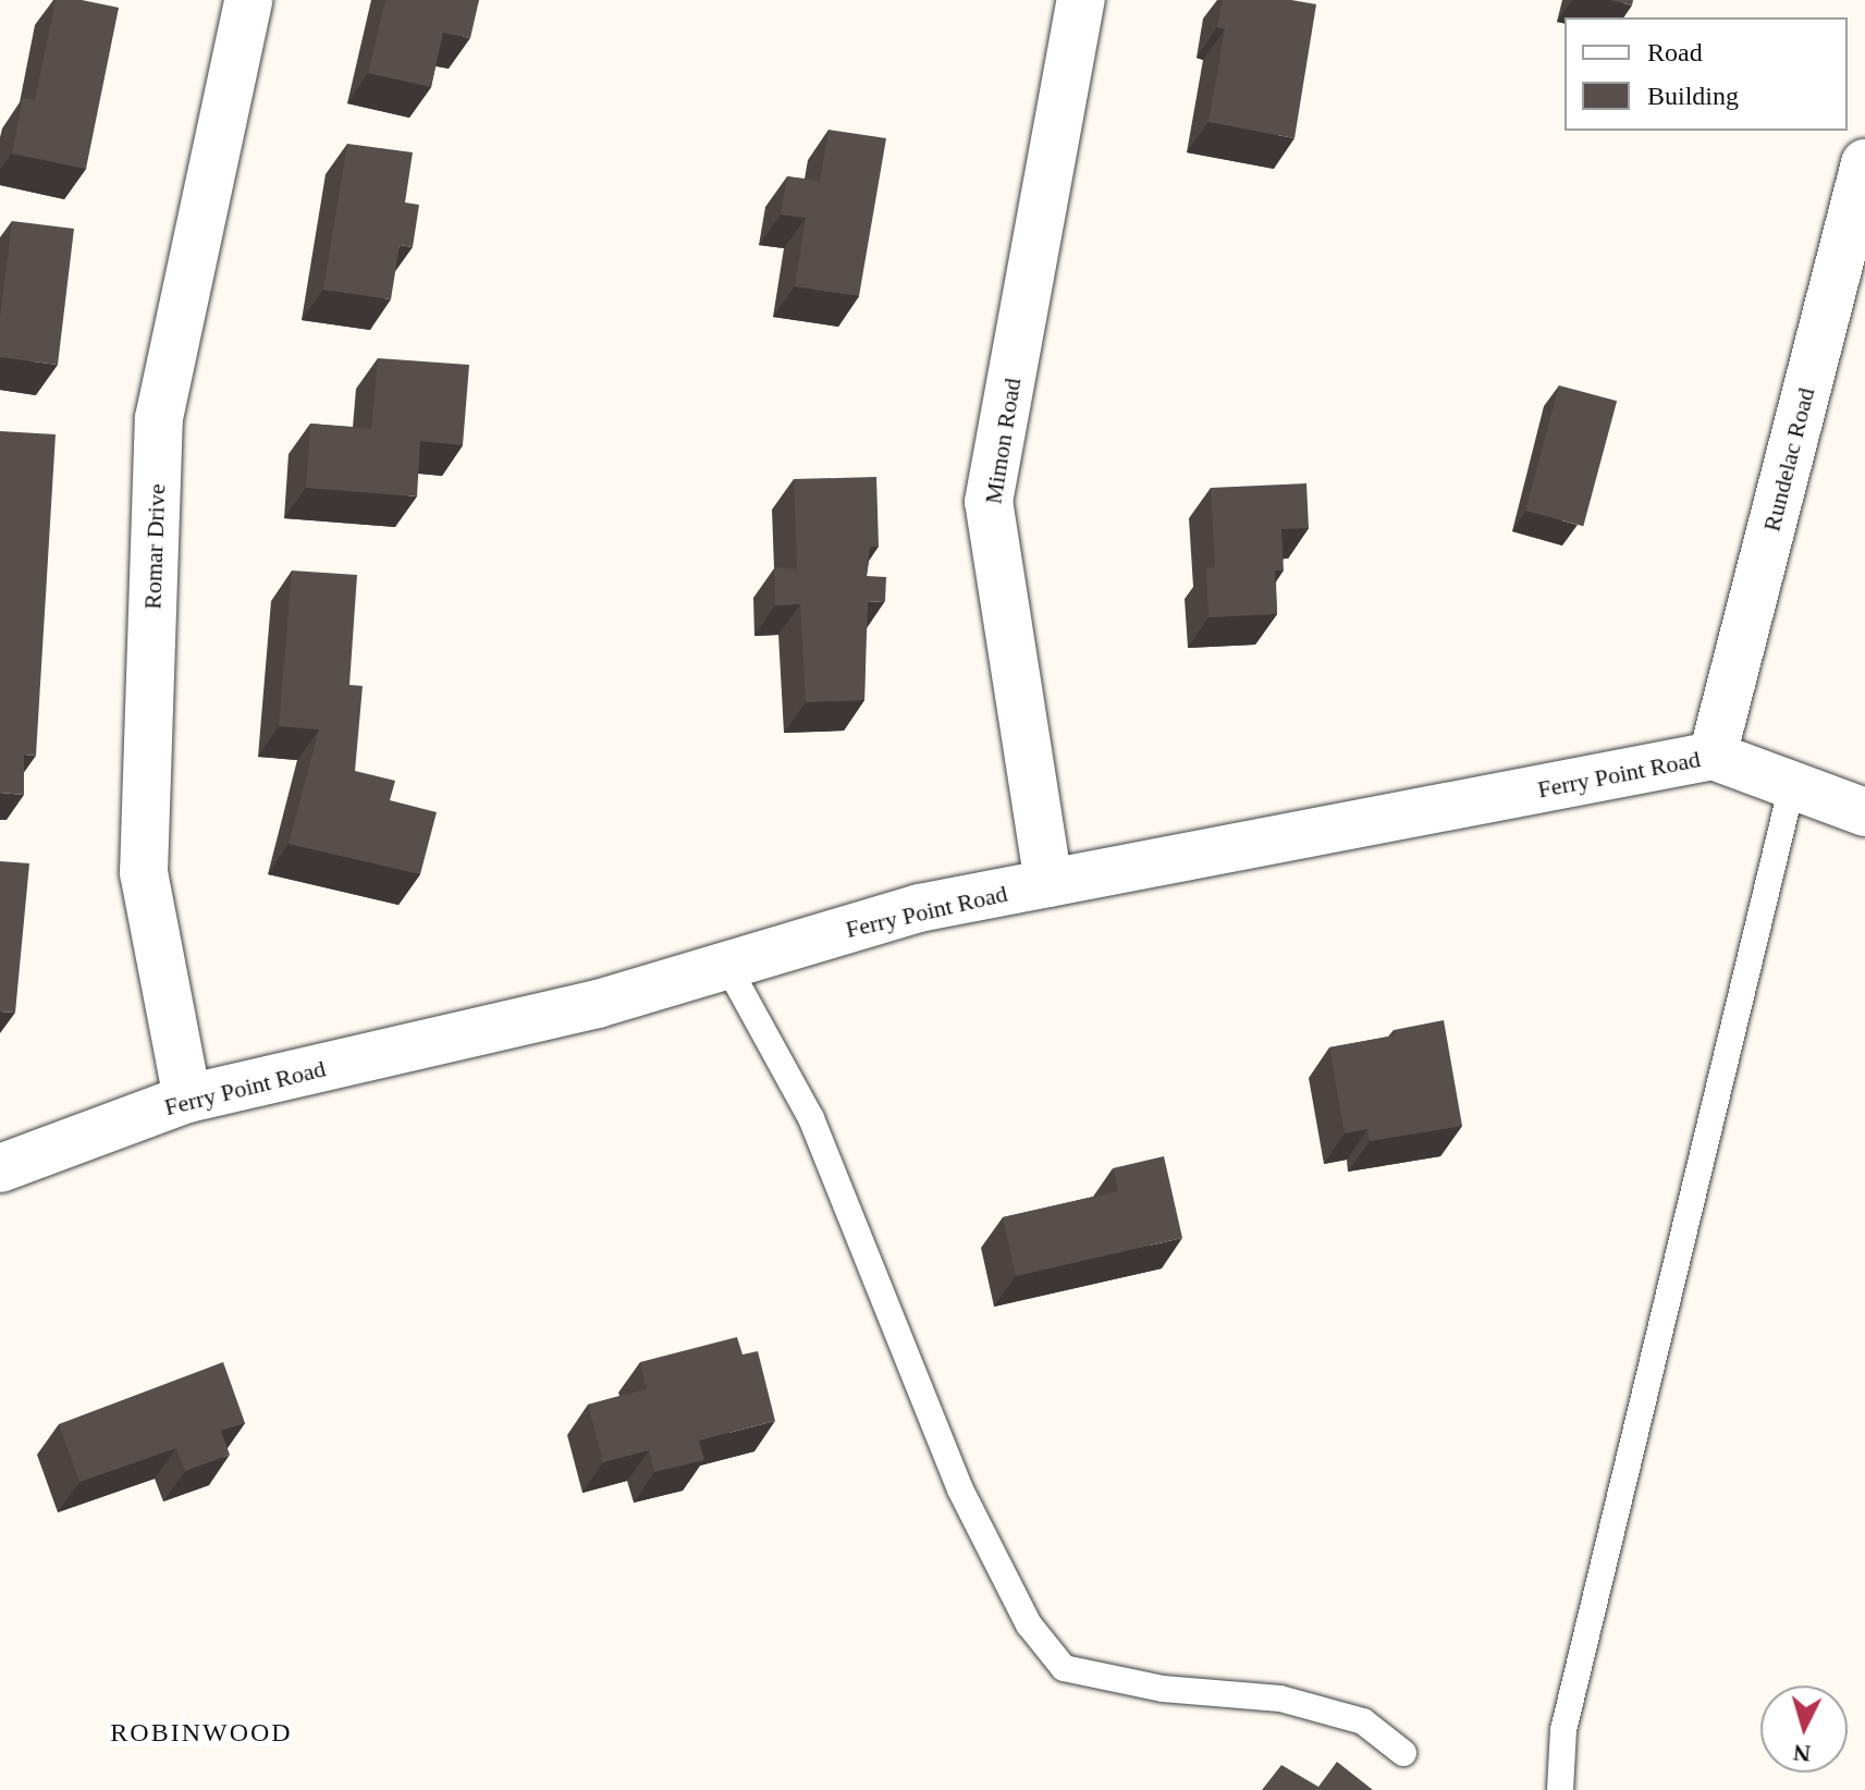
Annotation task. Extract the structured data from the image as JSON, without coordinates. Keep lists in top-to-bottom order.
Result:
{
  "streets": {
    "street": [
      "Mimon Road",
      "Rundelac Road",
      "Romar Drive",
      "Ferry Point Road"
    ]
  },
  "crossings": [
    ["Mimon Road", "Ferry Point Road"],
    ["Rundelac Road", "Ferry Point Road"],
    ["Romar Drive", "Ferry Point Road"]
  ],
  "districts": ["ROBINWOOD"],
  "legend": ["Road", "Building"],
  "north": "bottom"
}
